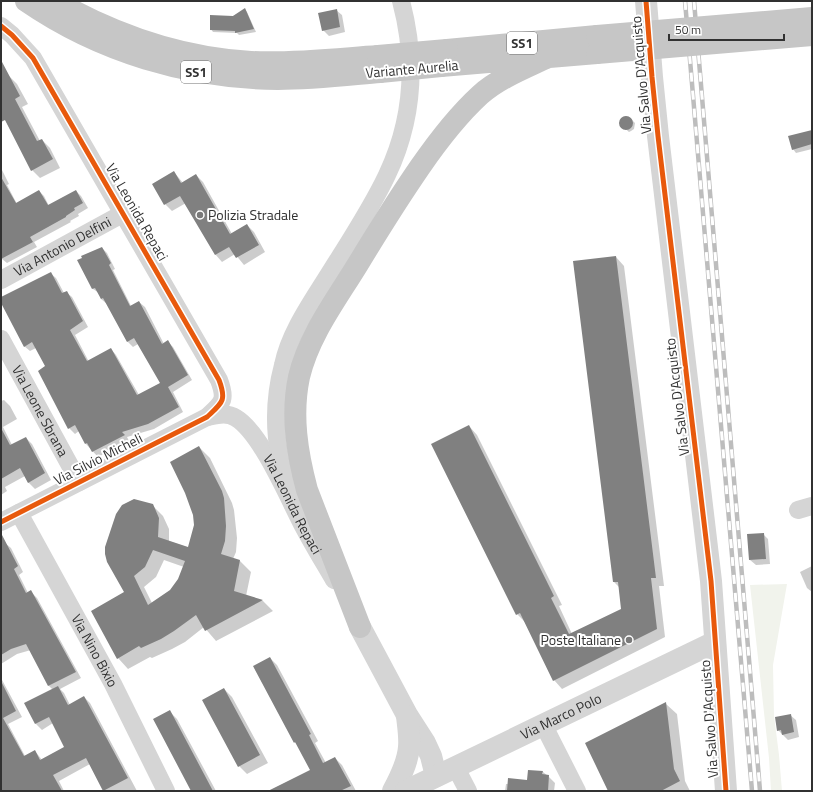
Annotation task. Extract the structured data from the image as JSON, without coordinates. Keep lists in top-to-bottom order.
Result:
{
  "streets": {
    "highway": ["SS1", "Variante Aurelia"],
    "street": [
      "Via Salvo D'Acquisto",
      "Via Leonida Repaci",
      "Via Antonio Delfini",
      "Via Leone Sbrana",
      "Via Silvio Micheli",
      "Via Nino Bixio",
      "Via Marco Polo"
    ]
  },
  "crossings": [
    ["Via Salvo D'Acquisto", "Via Marco Polo"],
    ["Via Leonida Repaci", "Via Antonio Delfini"],
    ["Via Leonida Repaci", "Via Silvio Micheli"],
    ["Via Leone Sbrana", "Via Silvio Micheli"],
    ["Via Silvio Micheli", "Via Nino Bixio"]
  ],
  "places": ["Polizia Stradale", "Poste Italiane"],
  "scale_bar": "50 m"
}
